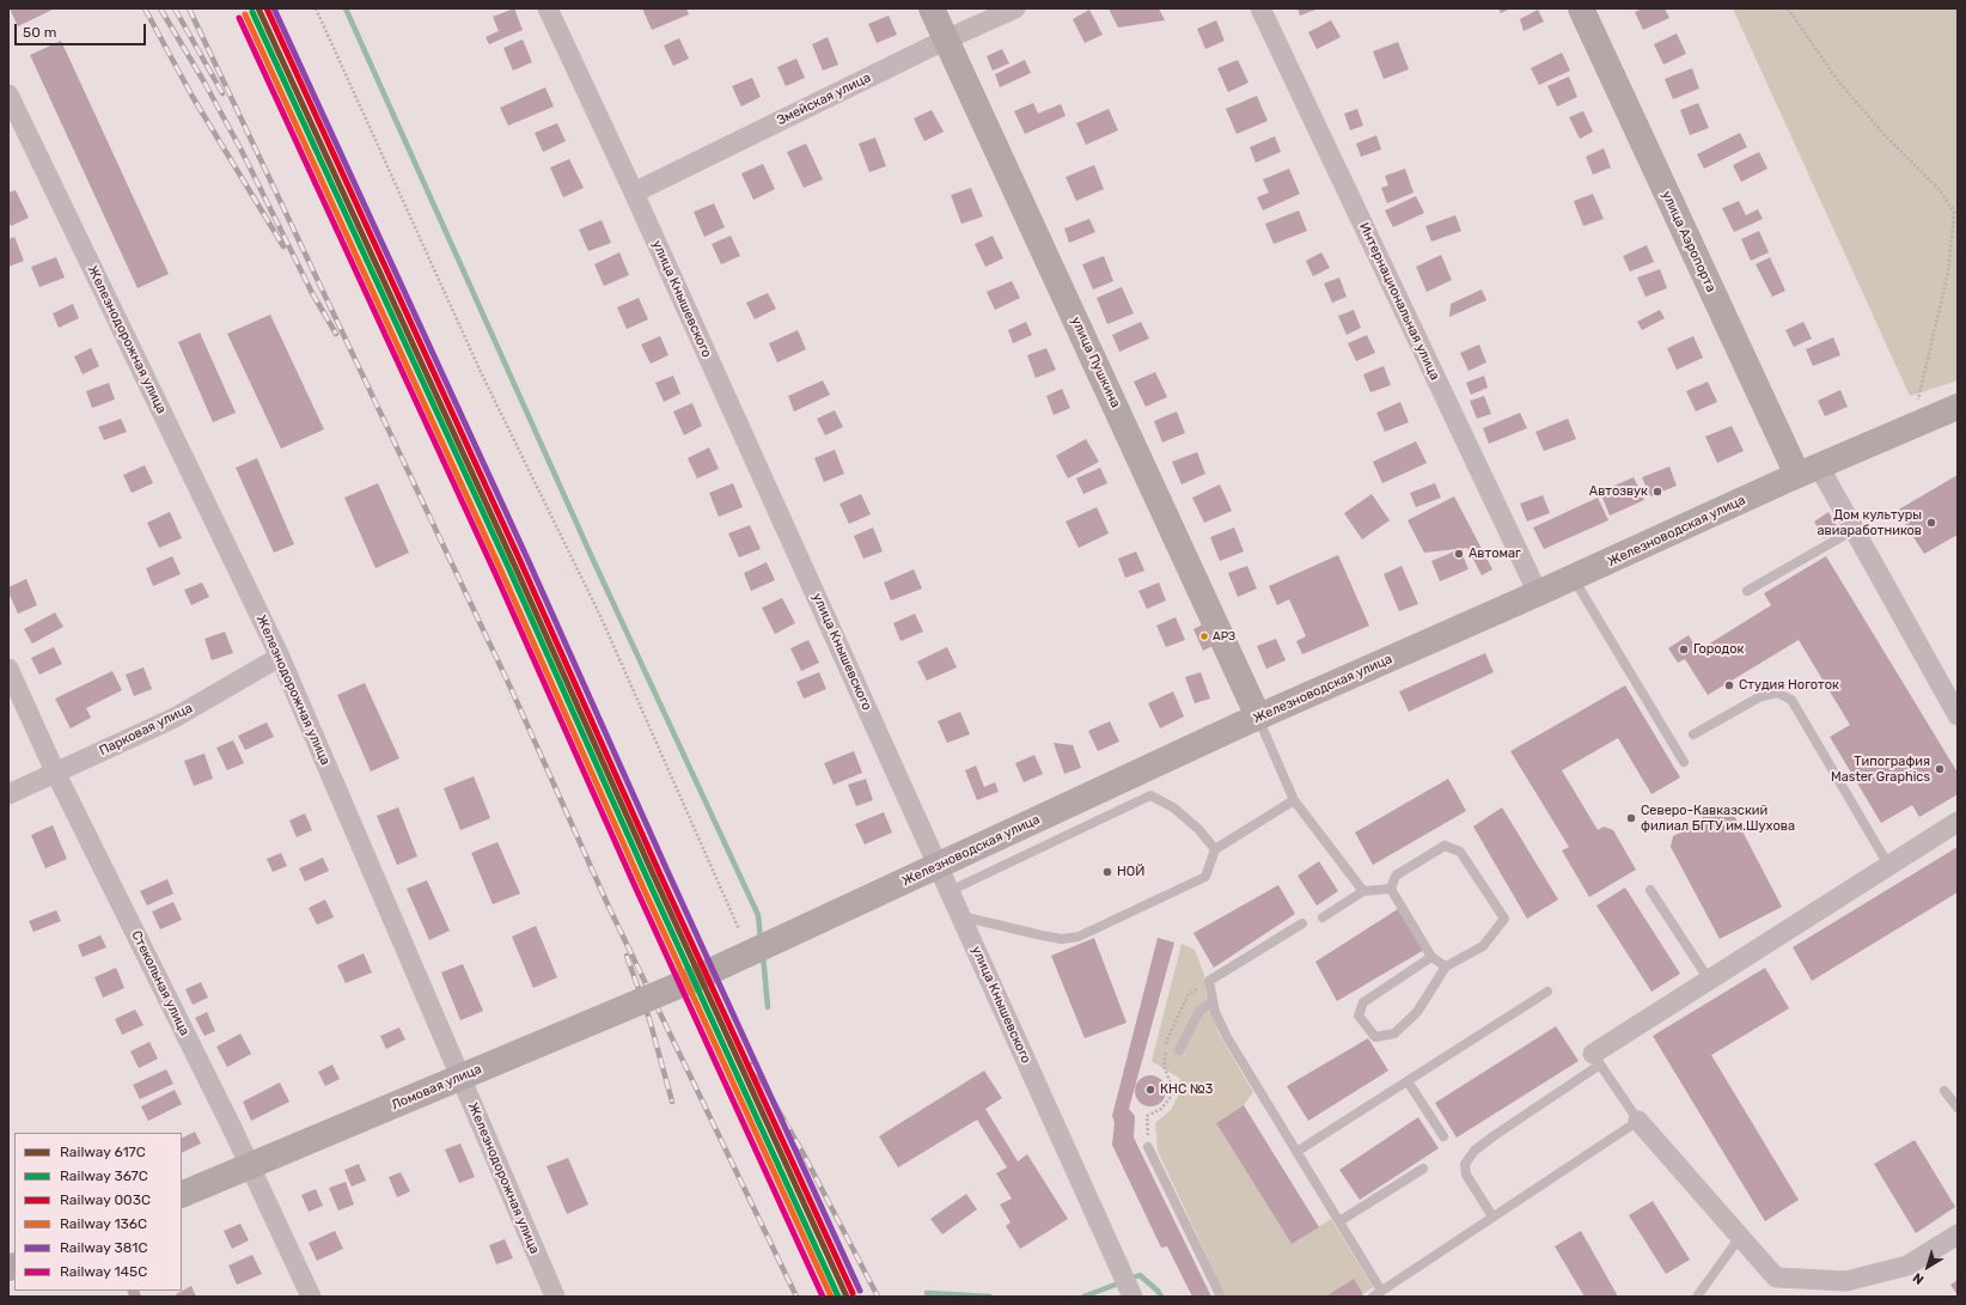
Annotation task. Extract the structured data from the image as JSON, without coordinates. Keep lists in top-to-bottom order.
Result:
{
  "streets": {
    "main road": [
      "улица Аэропорта",
      "улица Пушкина",
      "Железноводская улица",
      "Ломовая улица"
    ],
    "street": [
      "Змейская улица",
      "улица Кнышевского",
      "Интернациональная улица",
      "Железнодорожная улица",
      "Парковая улица",
      "Стекольная улица"
    ]
  },
  "crossings": [
    ["Змейская улица", "улица Кнышевского"],
    ["Змейская улица", "улица Пушкина"],
    ["улица Аэропорта", "Железноводская улица"],
    ["Интернациональная улица", "Железноводская улица"],
    ["Железнодорожная улица", "Парковая улица"],
    ["улица Пушкина", "Железноводская улица"],
    ["Железноводская улица", "Ломовая улица"],
    ["Парковая улица", "Стекольная улица"]
  ],
  "places": [
    "Автозвук",
    "Дом культуры авиаработников",
    "Автомаг",
    "АРЗ",
    "Городок",
    "Студия Ноготок",
    "Типография Master Graphics",
    "Северо-Кавказский филиал БГТУ им.Шухова",
    "НОЙ",
    "КНС №3"
  ],
  "lines": [
    "rail line 617C",
    "rail line 003С",
    "rail line 381С",
    "rail line 367С",
    "rail line 136С",
    "rail line 145С"
  ],
  "legend": [
    "Railway 617C",
    "Railway 367С",
    "Railway 003С",
    "Railway 136С",
    "Railway 381С",
    "Railway 145С"
  ],
  "scale_bar": "50 m",
  "north": "bottom left"
}
